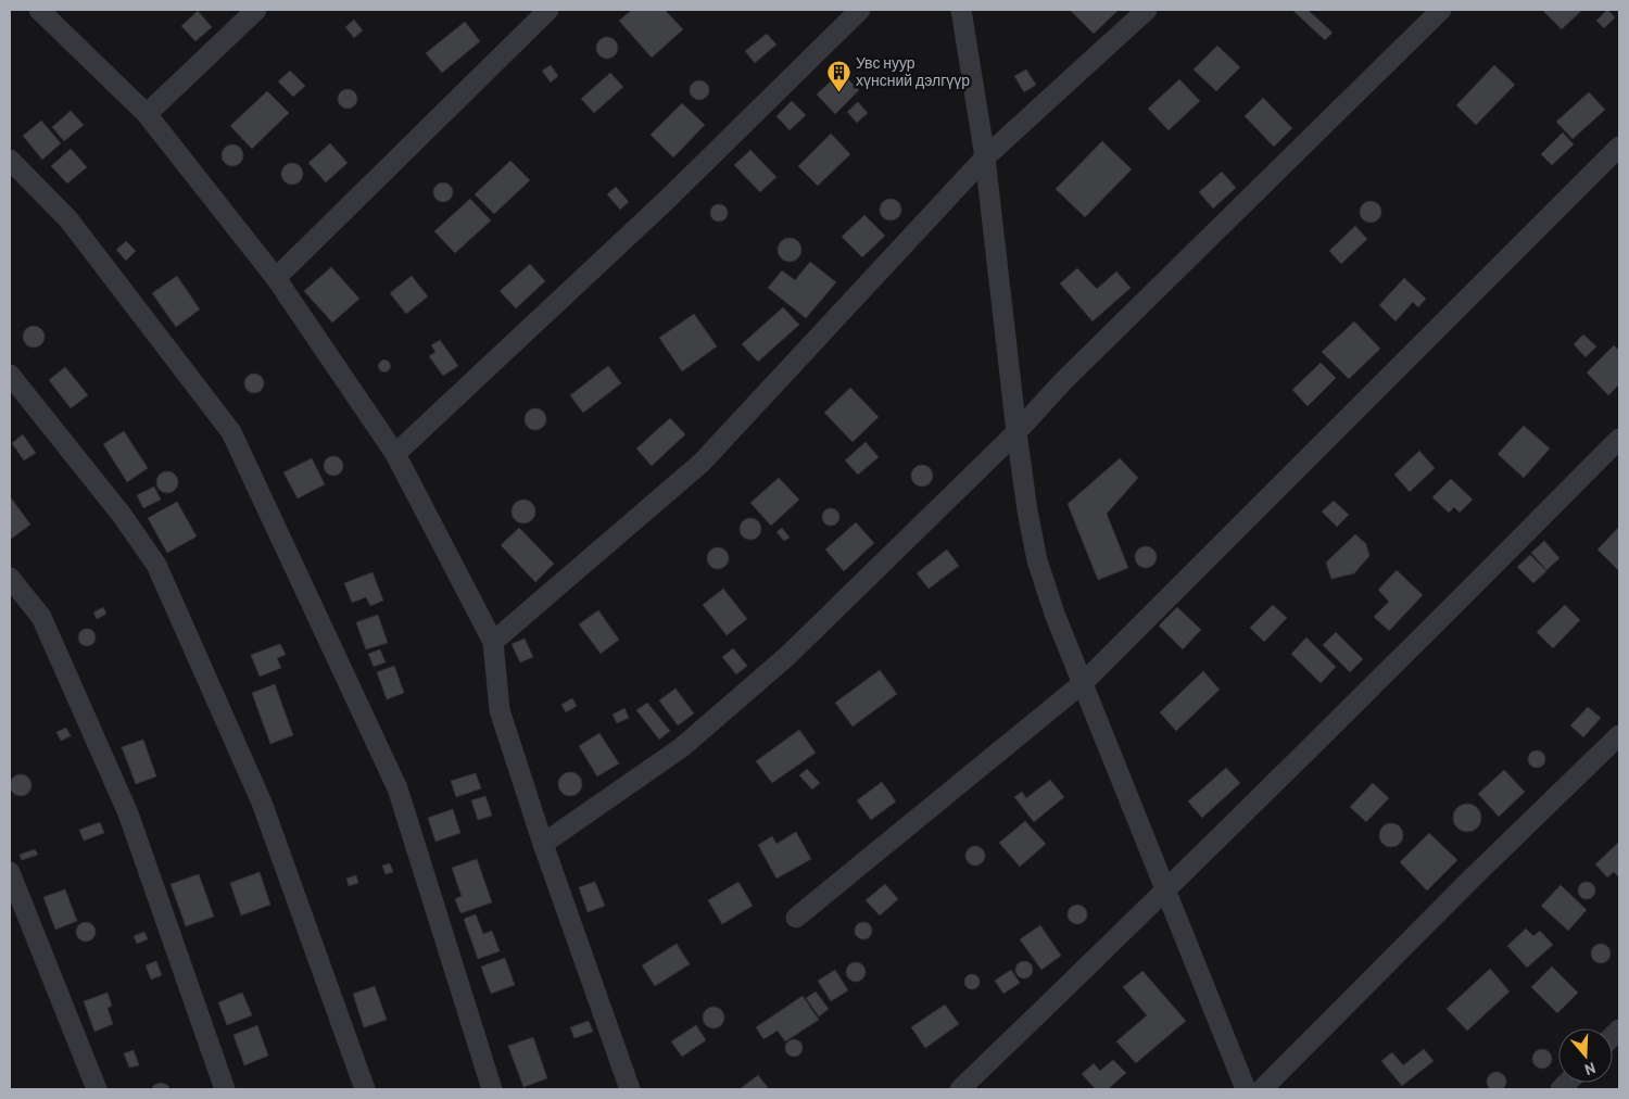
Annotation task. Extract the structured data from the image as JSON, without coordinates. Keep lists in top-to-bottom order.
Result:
{
  "places": {
    "building": ["Увс нуур хүнсний дэлгүүр"]
  },
  "north": "bottom"
}
